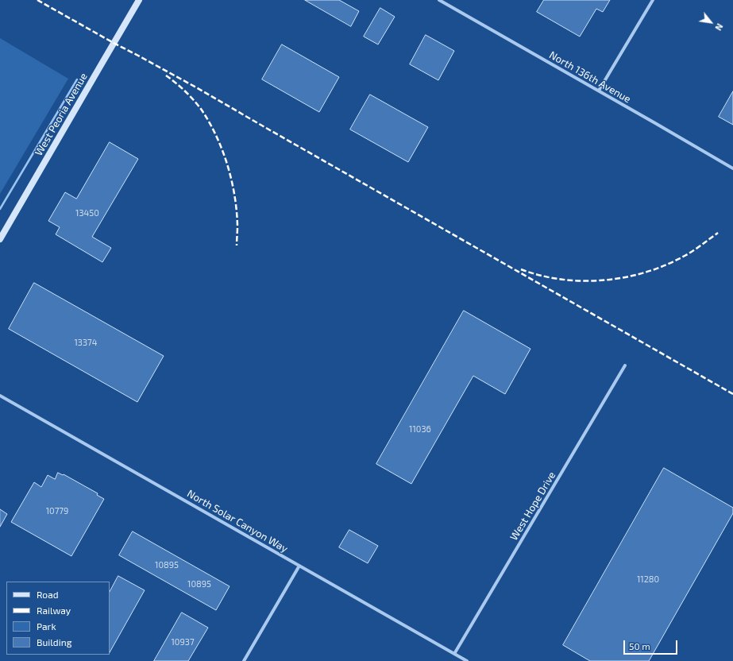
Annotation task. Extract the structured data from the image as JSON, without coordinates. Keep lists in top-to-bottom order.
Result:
{
  "streets": {
    "main road": ["West Peoria Avenue"],
    "street": ["North 136th Avenue", "West Hope Drive", "North Solar Canyon Way"]
  },
  "crossings": [
    ["West Hope Drive", "North Solar Canyon Way"]
  ],
  "house_numbers": [
    "13450",
    "13374",
    "11036",
    "10779",
    "10895",
    "11280",
    "10895",
    "10937"
  ],
  "legend": [
    "Road",
    "Railway",
    "Park",
    "Building"
  ],
  "scale_bar": "50 m",
  "north": "bottom right"
}
